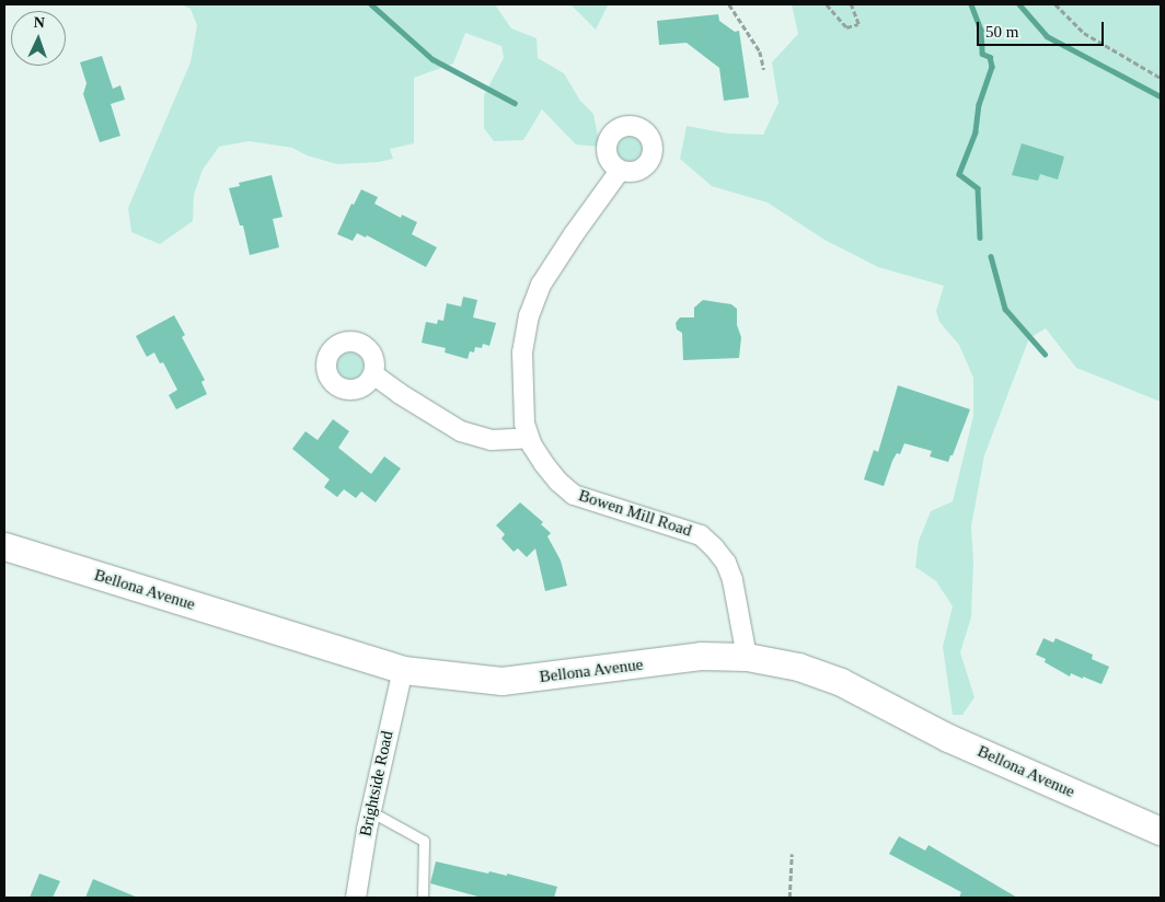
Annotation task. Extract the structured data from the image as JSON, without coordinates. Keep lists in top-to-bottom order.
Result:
{
  "streets": {
    "main road": ["Bellona Avenue"],
    "street": ["Bowen Mill Road", "Brightside Road"]
  },
  "crossings": [
    ["Bowen Mill Road", "Bellona Avenue"],
    ["Bellona Avenue", "Brightside Road"]
  ],
  "scale_bar": "50 m",
  "north": "top"
}
